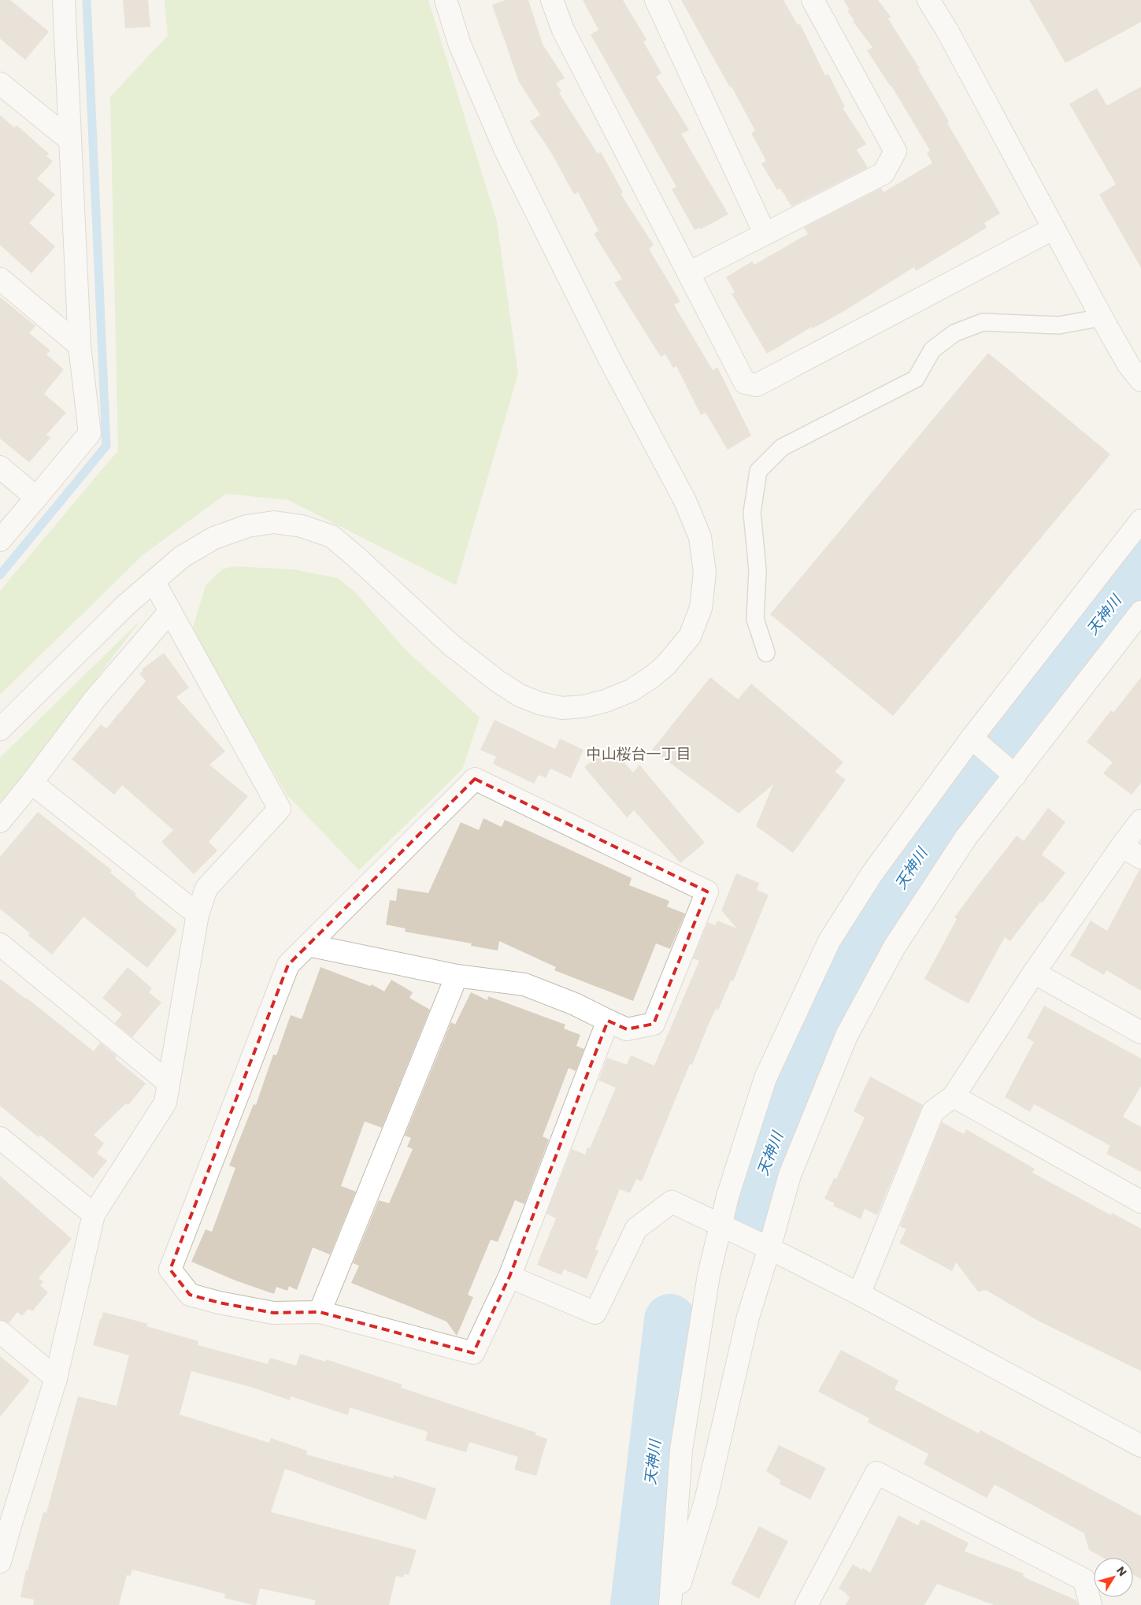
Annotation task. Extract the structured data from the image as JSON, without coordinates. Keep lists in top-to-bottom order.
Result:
{
  "districts": ["中山桜台一丁目"],
  "water": ["天神川"],
  "north": "top right"
}
